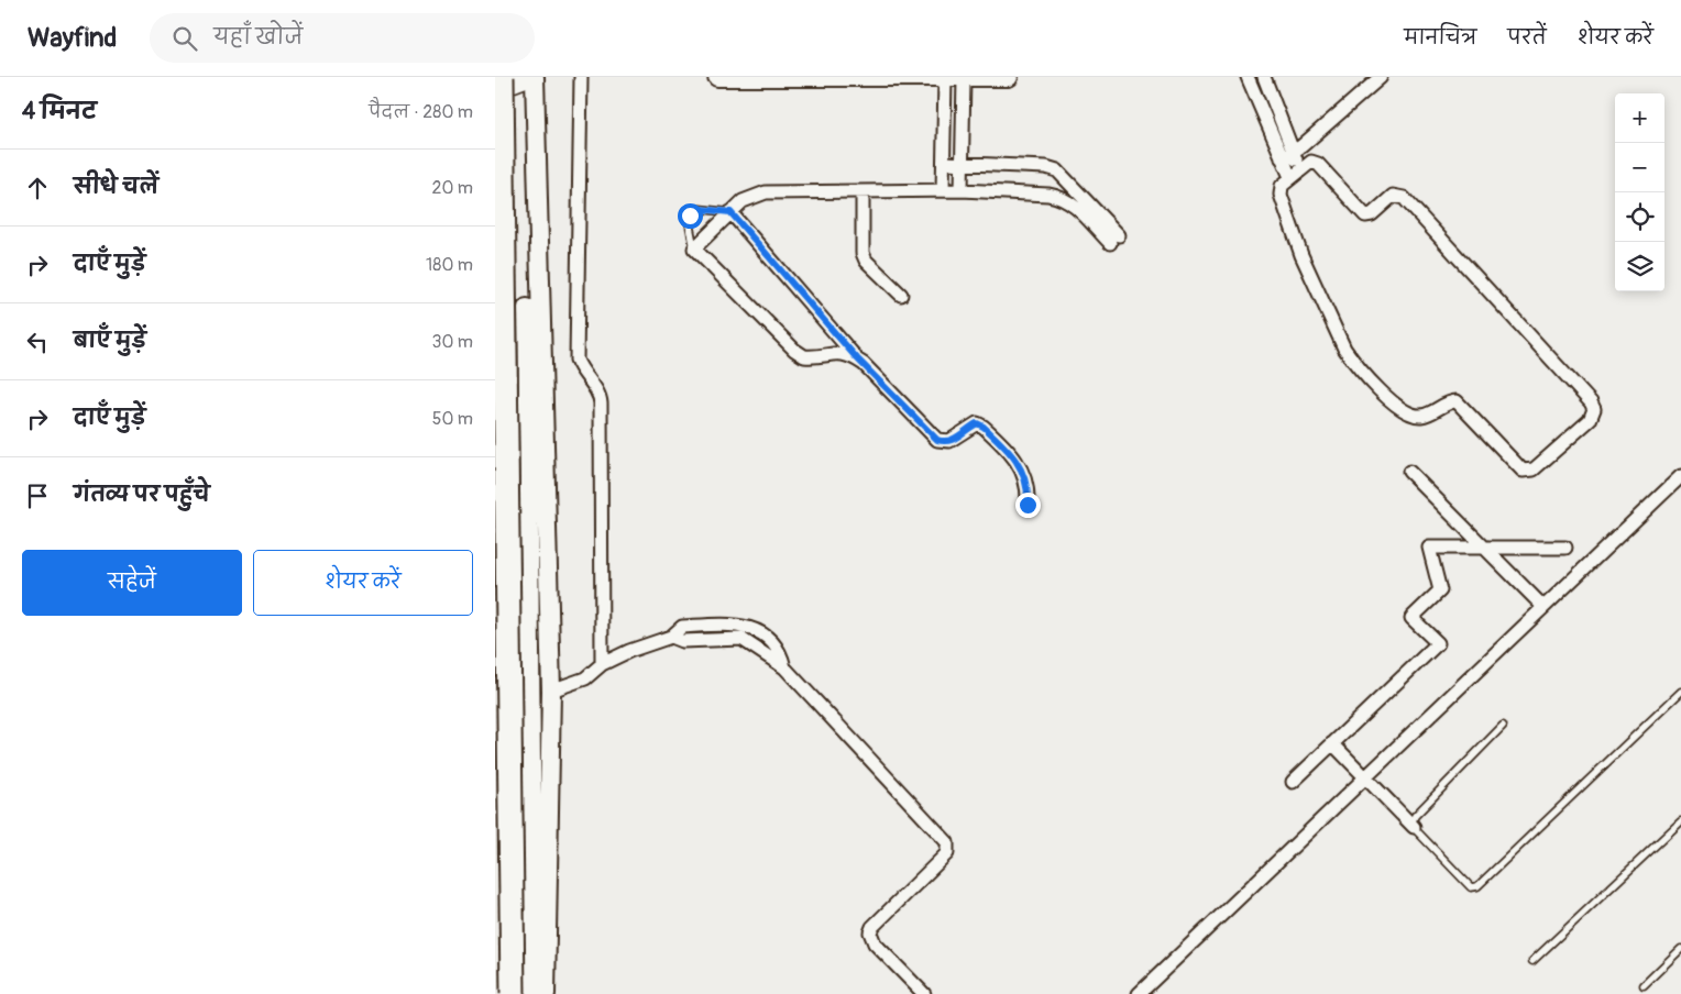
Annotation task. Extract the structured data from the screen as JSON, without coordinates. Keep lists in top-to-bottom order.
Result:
{
  "page": {
    "header": "Wayfind",
    "search": "यहाँ खोजें",
    "nav": ["मानचित्र", "परतें", "शेयर करें"],
    "heading": ["4 मिनट", "पैदल · 280 m"],
    "map_buttons": ["+", "−"],
    "list": [
      ["सीधे चलें", "20 m"],
      ["दाएँ मुड़ें", "180 m"],
      ["बाएँ मुड़ें", "30 m"],
      ["दाएँ मुड़ें", "50 m"],
      "गंतव्य पर पहुँचे"
    ],
    "buttons": ["सहेजें", "शेयर करें"]
  }
}
